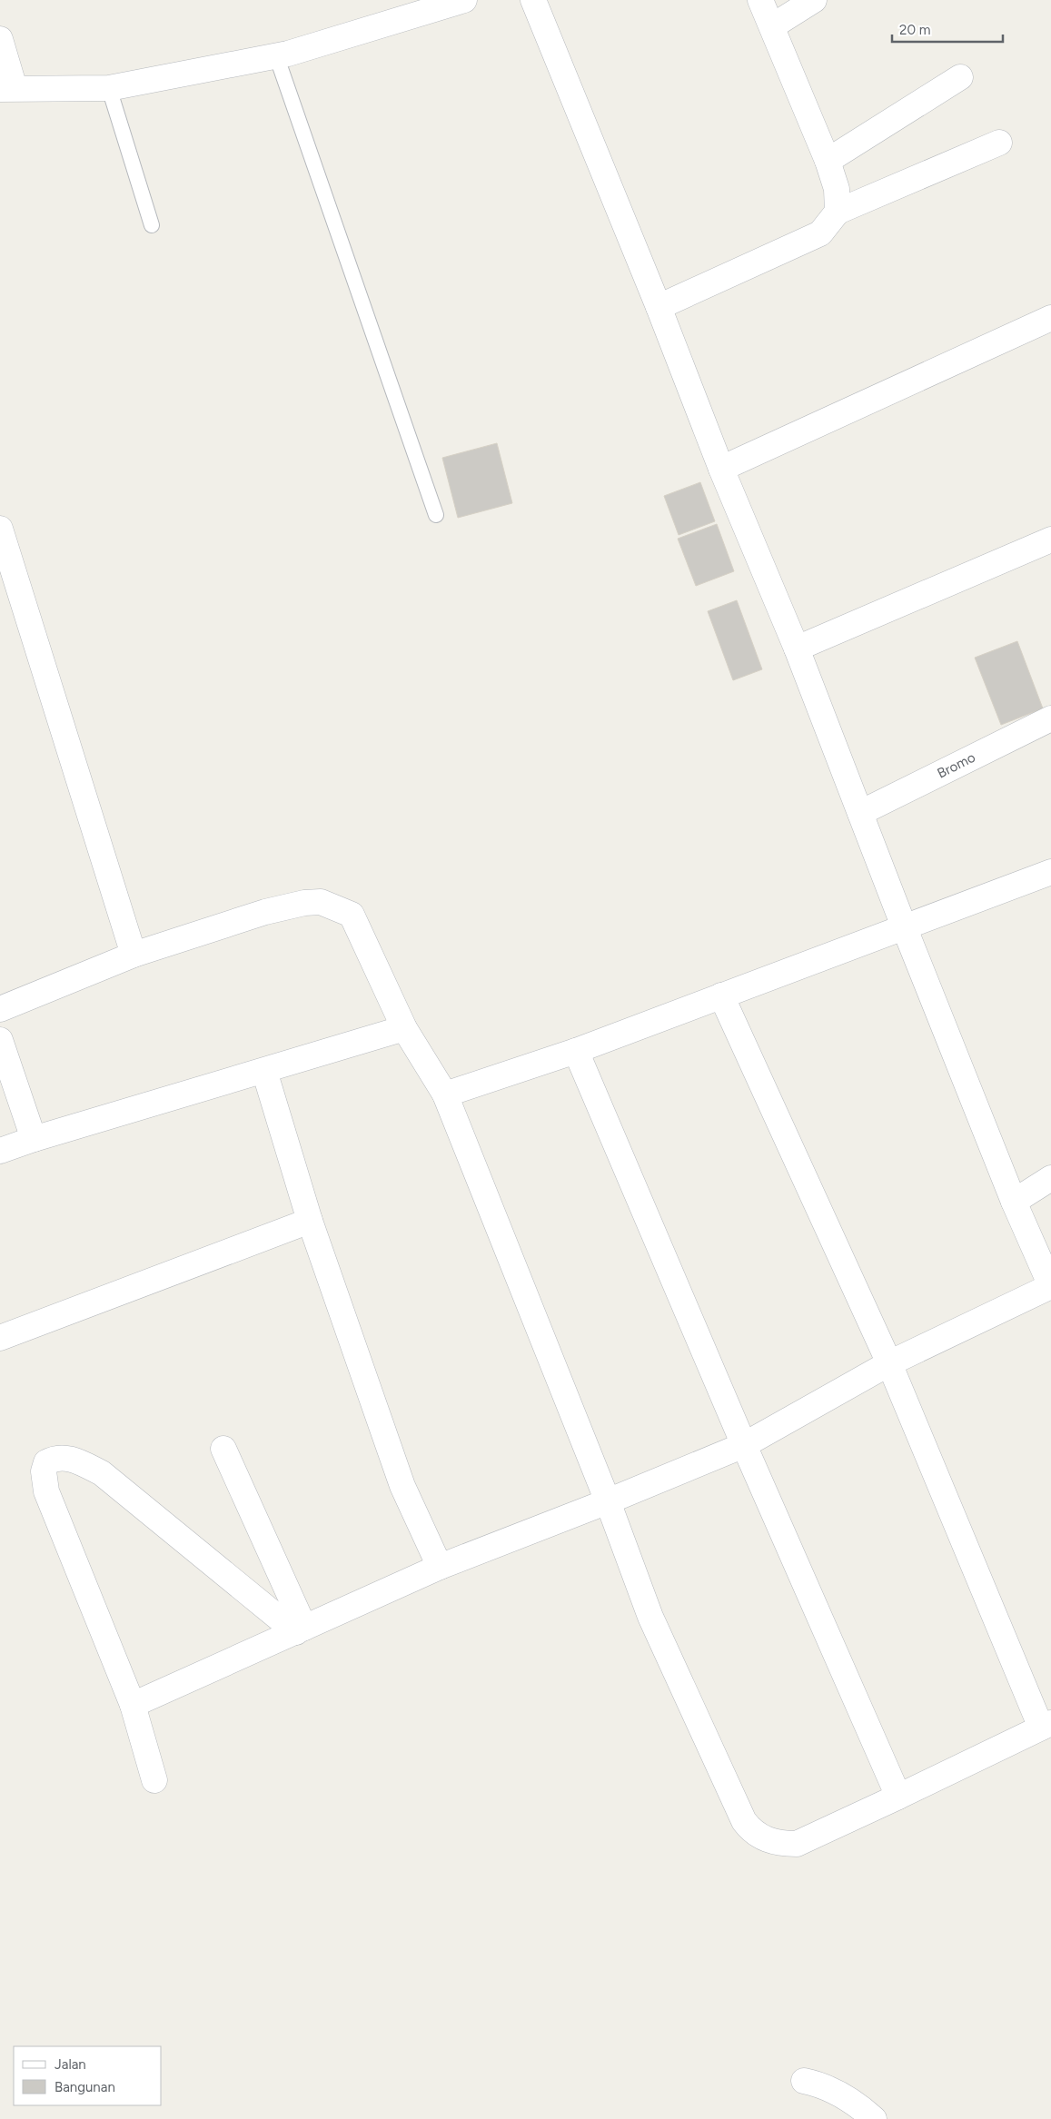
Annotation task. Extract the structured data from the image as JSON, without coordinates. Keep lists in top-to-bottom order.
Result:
{
  "streets": {
    "street": ["Bromo"]
  },
  "legend": ["Jalan", "Bangunan"],
  "scale_bar": "20 m"
}
